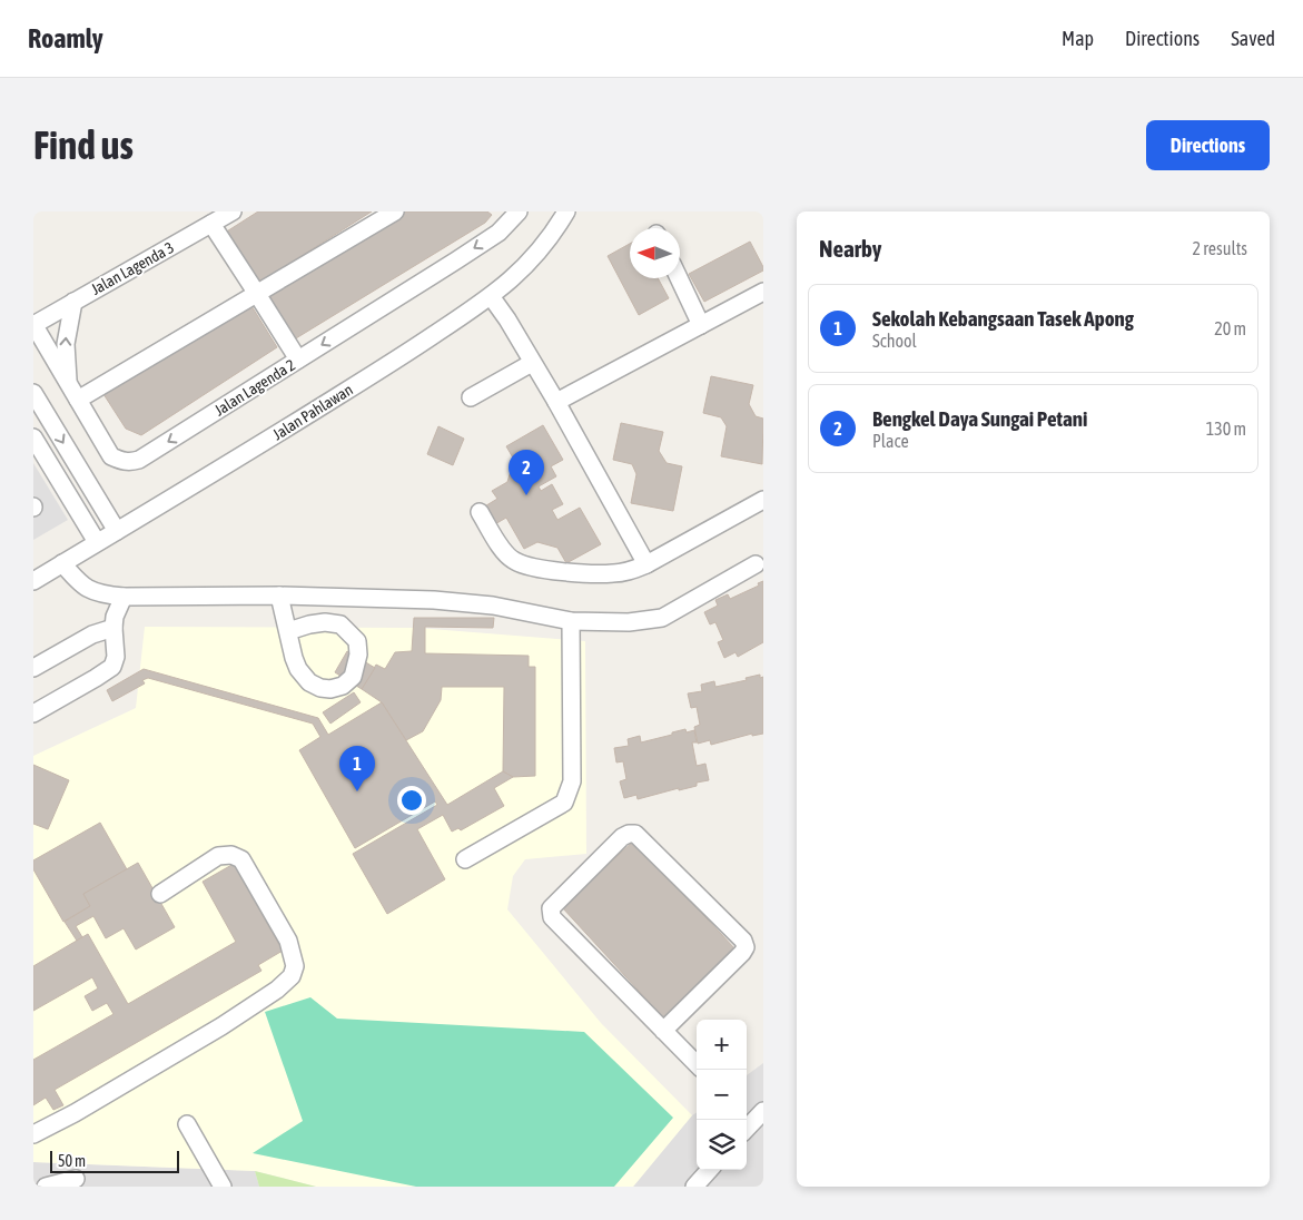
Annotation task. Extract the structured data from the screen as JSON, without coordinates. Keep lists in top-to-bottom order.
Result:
{
  "streets": {
    "street": ["Jalan Lagenda 3", "Jalan Lagenda 2", "Jalan Pahlawan"]
  },
  "crossings": [
    ["Jalan Lagenda 3", "Jalan Lagenda 2"]
  ],
  "scale_bar": "50 m",
  "north": "left",
  "page": {
    "header": "Roamly",
    "nav": ["Map", "Directions", "Saved"],
    "buttons": "Directions",
    "title": "Find us",
    "heading": ["Nearby", "2 results"],
    "list": [
      {
        "mark": "1",
        "name": "Sekolah Kebangsaan Tasek Apong",
        "note": "School",
        "value": "20 m"
      },
      {
        "mark": "2",
        "name": "Bengkel Daya Sungai Petani",
        "note": "Place",
        "value": "130 m"
      }
    ],
    "pins": ["2", "1"],
    "map_buttons": ["+", "−"],
    "scale": "50 m"
  }
}
